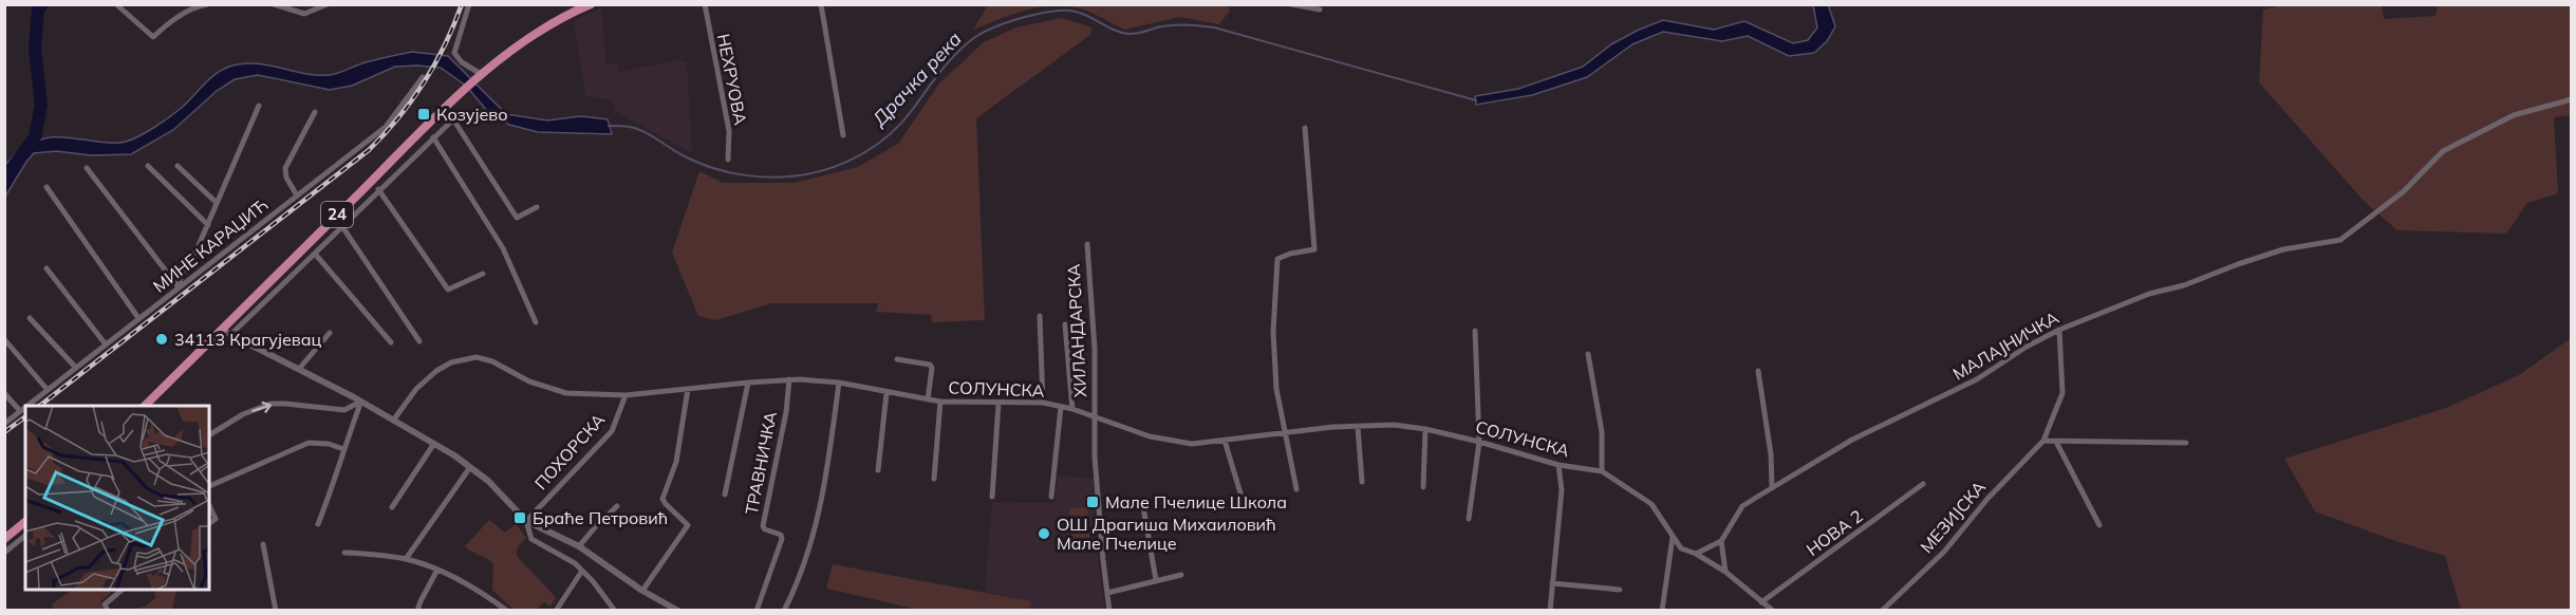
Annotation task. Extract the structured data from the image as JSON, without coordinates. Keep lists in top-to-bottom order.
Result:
{
  "streets": {
    "main road": ["24"],
    "street": [
      "НЕХРУОВА",
      "МИНЕ КАРАЏИЋ",
      "ХИЛАНДАРСКА",
      "МАЛАЈНИЧКА",
      "СОЛУНСКА",
      "ПОХОРСКА",
      "ТРАВНИЧКА",
      "МЕЗИЈСКА",
      "НОВА 2"
    ]
  },
  "crossings": [
    ["ХИЛАНДАРСКА", "СОЛУНСКА"],
    ["МАЛАЈНИЧКА", "МЕЗИЈСКА"],
    ["СОЛУНСКА", "ПОХОРСКА"],
    ["СОЛУНСКА", "ТРАВНИЧКА"],
    ["СОЛУНСКА", "НОВА 2"]
  ],
  "water": ["Драчка река"],
  "places": {
    "transit": ["Козујево", "Мале Пчелице Школа", "Браће Петровић"],
    "other": ["34113 Крагујевац", "ОШ Драгиша Михаиловић Мале Пчелице"]
  }
}
